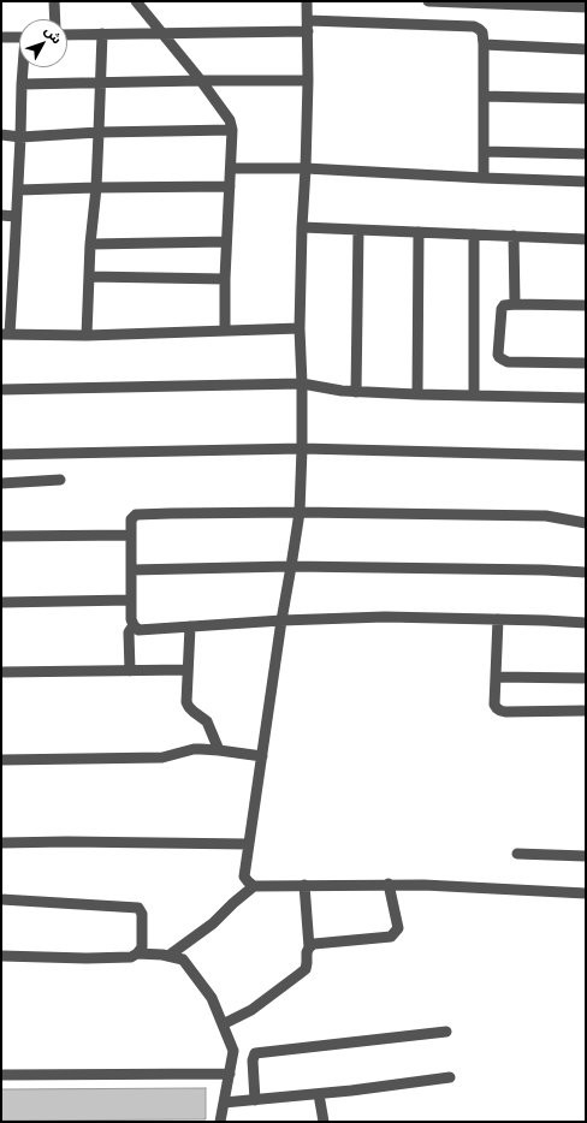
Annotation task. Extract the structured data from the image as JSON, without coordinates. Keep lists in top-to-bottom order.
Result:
{
  "north": "top right"
}
